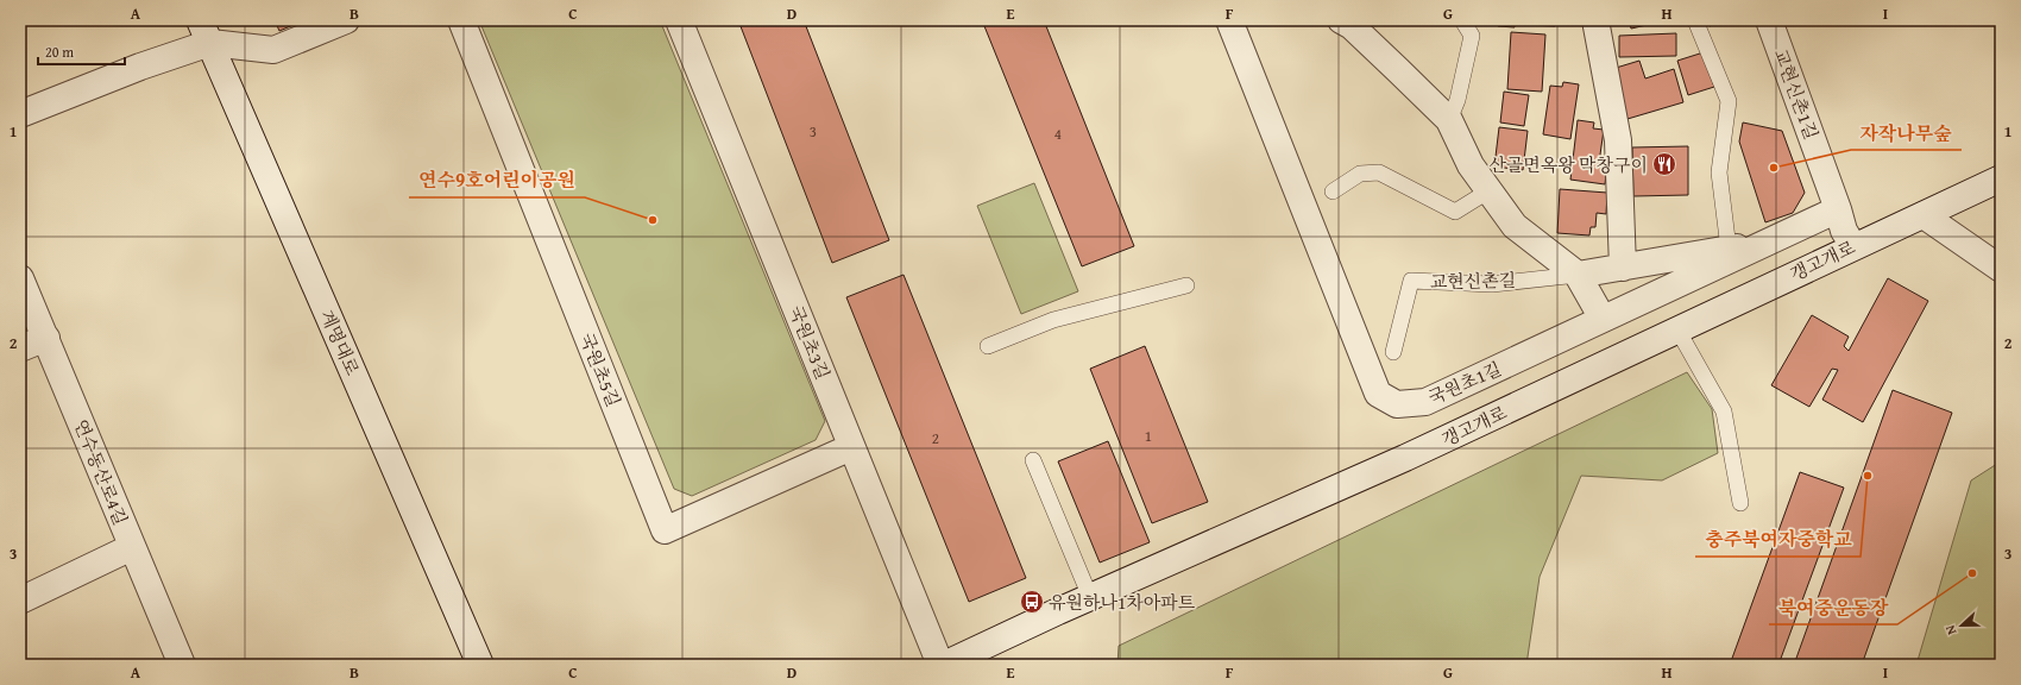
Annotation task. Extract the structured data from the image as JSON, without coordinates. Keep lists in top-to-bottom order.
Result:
{
  "streets": {
    "street": [
      "교현신촌1길",
      "갱고개로",
      "계명대로",
      "국원초3길",
      "국원초5길",
      "국원초1길",
      "연수동산로4길"
    ],
    "lane": ["교현신촌길"]
  },
  "crossings": [
    ["교현신촌1길", "갱고개로"],
    ["교현신촌1길", "국원초1길"],
    ["갱고개로", "국원초3길"],
    ["국원초3길", "국원초5길"]
  ],
  "places": {
    "restaurant": ["산골면옥왕 막창구이"],
    "other": [
      "자작나무숲",
      "연수9호어린이공원",
      "충주북여자중학교",
      "북여중운동장"
    ],
    "bus stop": ["유원하나1차아파트"]
  },
  "house_numbers": [
    "3",
    "4",
    "1",
    "2"
  ],
  "scale_bar": "20 m",
  "north": "left",
  "grid": {
    "columns": [
      "A",
      "B",
      "C",
      "D",
      "E",
      "F",
      "G",
      "H",
      "I"
    ],
    "rows": ["1", "2", "3"]
  }
}
